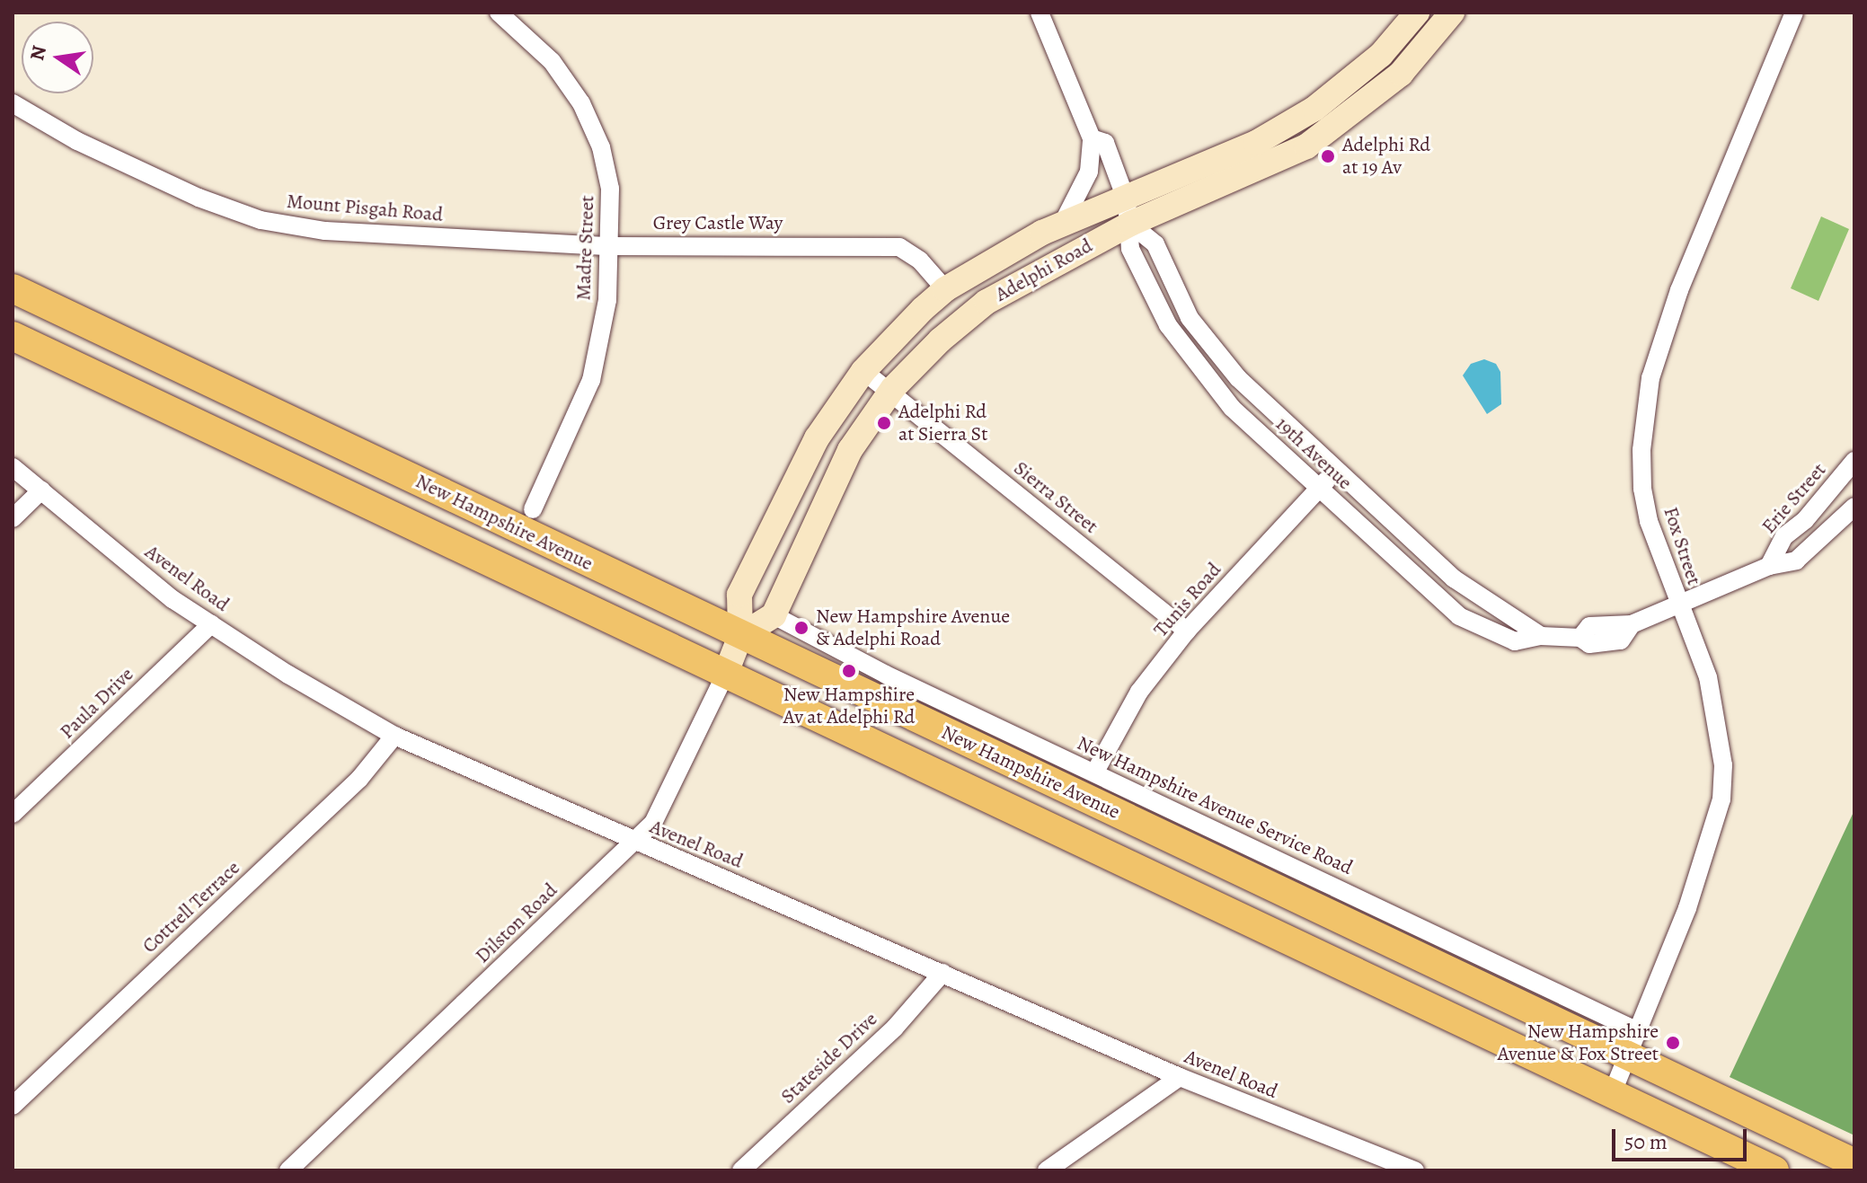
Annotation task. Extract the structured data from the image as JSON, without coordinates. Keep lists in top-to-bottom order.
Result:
{
  "streets": {
    "main road": ["Adelphi Road", "New Hampshire Avenue"],
    "street": [
      "Mount Pisgah Road",
      "Grey Castle Way",
      "Madre Street",
      "19th Avenue",
      "Sierra Street",
      "Erie Street",
      "Fox Street",
      "Avenel Road",
      "Tunis Road",
      "Paula Drive",
      "New Hampshire Avenue Service Road",
      "Cottrell Terrace",
      "Dilston Road",
      "Stateside Drive"
    ]
  },
  "crossings": [
    ["Mount Pisgah Road", "Grey Castle Way"],
    ["Mount Pisgah Road", "Madre Street"],
    ["Grey Castle Way", "Madre Street"],
    ["Grey Castle Way", "Adelphi Road"],
    ["Adelphi Road", "19th Avenue"],
    ["Adelphi Road", "Sierra Street"],
    ["Adelphi Road", "New Hampshire Avenue"],
    ["Adelphi Road", "New Hampshire Avenue Service Road"],
    ["Adelphi Road", "Dilston Road"],
    ["19th Avenue", "Erie Street"],
    ["19th Avenue", "Fox Street"],
    ["19th Avenue", "Tunis Road"],
    ["Sierra Street", "Tunis Road"],
    ["Erie Street", "Fox Street"],
    ["New Hampshire Avenue", "Fox Street"],
    ["New Hampshire Avenue", "New Hampshire Avenue Service Road"],
    ["New Hampshire Avenue", "Dilston Road"],
    ["Fox Street", "New Hampshire Avenue Service Road"],
    ["Avenel Road", "Paula Drive"],
    ["Avenel Road", "Cottrell Terrace"],
    ["Avenel Road", "Dilston Road"],
    ["Avenel Road", "Stateside Drive"],
    ["Tunis Road", "New Hampshire Avenue Service Road"]
  ],
  "places": [
    "Adelphi Rd at 19 Av",
    "Adelphi Rd at Sierra St",
    "New Hampshire Avenue & Adelphi Road",
    "New Hampshire Av at Adelphi Rd",
    "New Hampshire Avenue & Fox Street"
  ],
  "scale_bar": "50 m",
  "north": "left"
}
